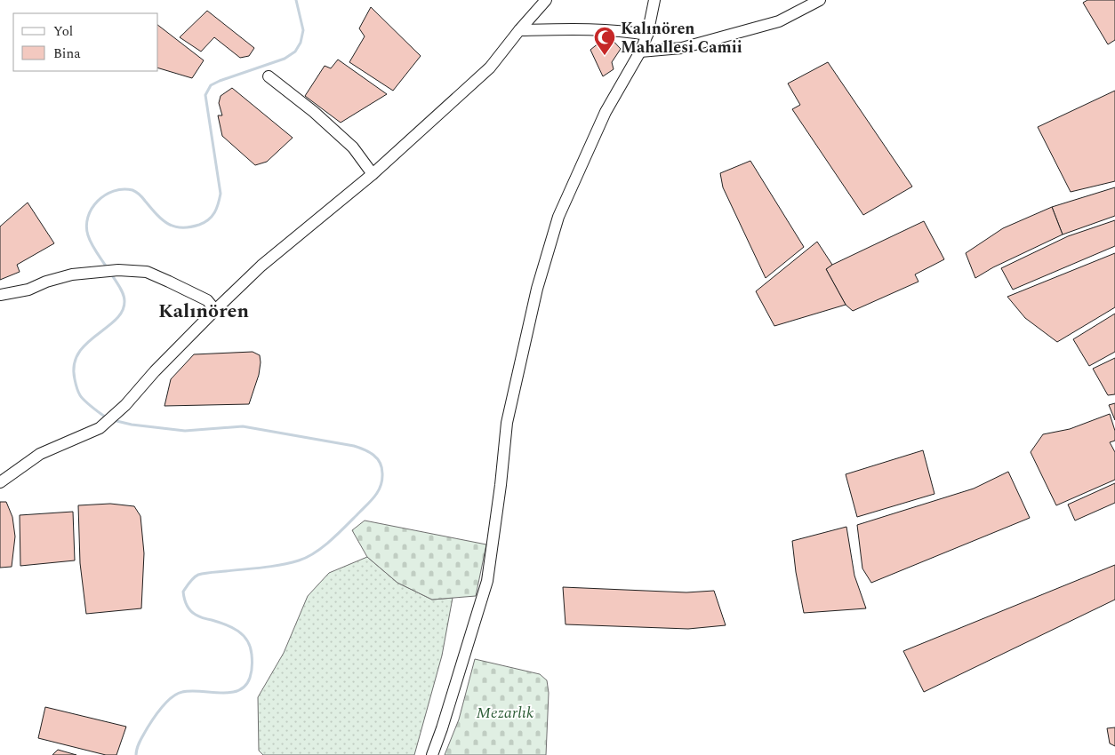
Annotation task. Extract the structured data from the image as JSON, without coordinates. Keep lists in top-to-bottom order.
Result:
{
  "districts": ["Kalınören"],
  "parks": ["Mezarlık"],
  "places": {
    "mosque": ["Kalınören Mahallesi Camii"]
  },
  "legend": ["Yol", "Bina"]
}
